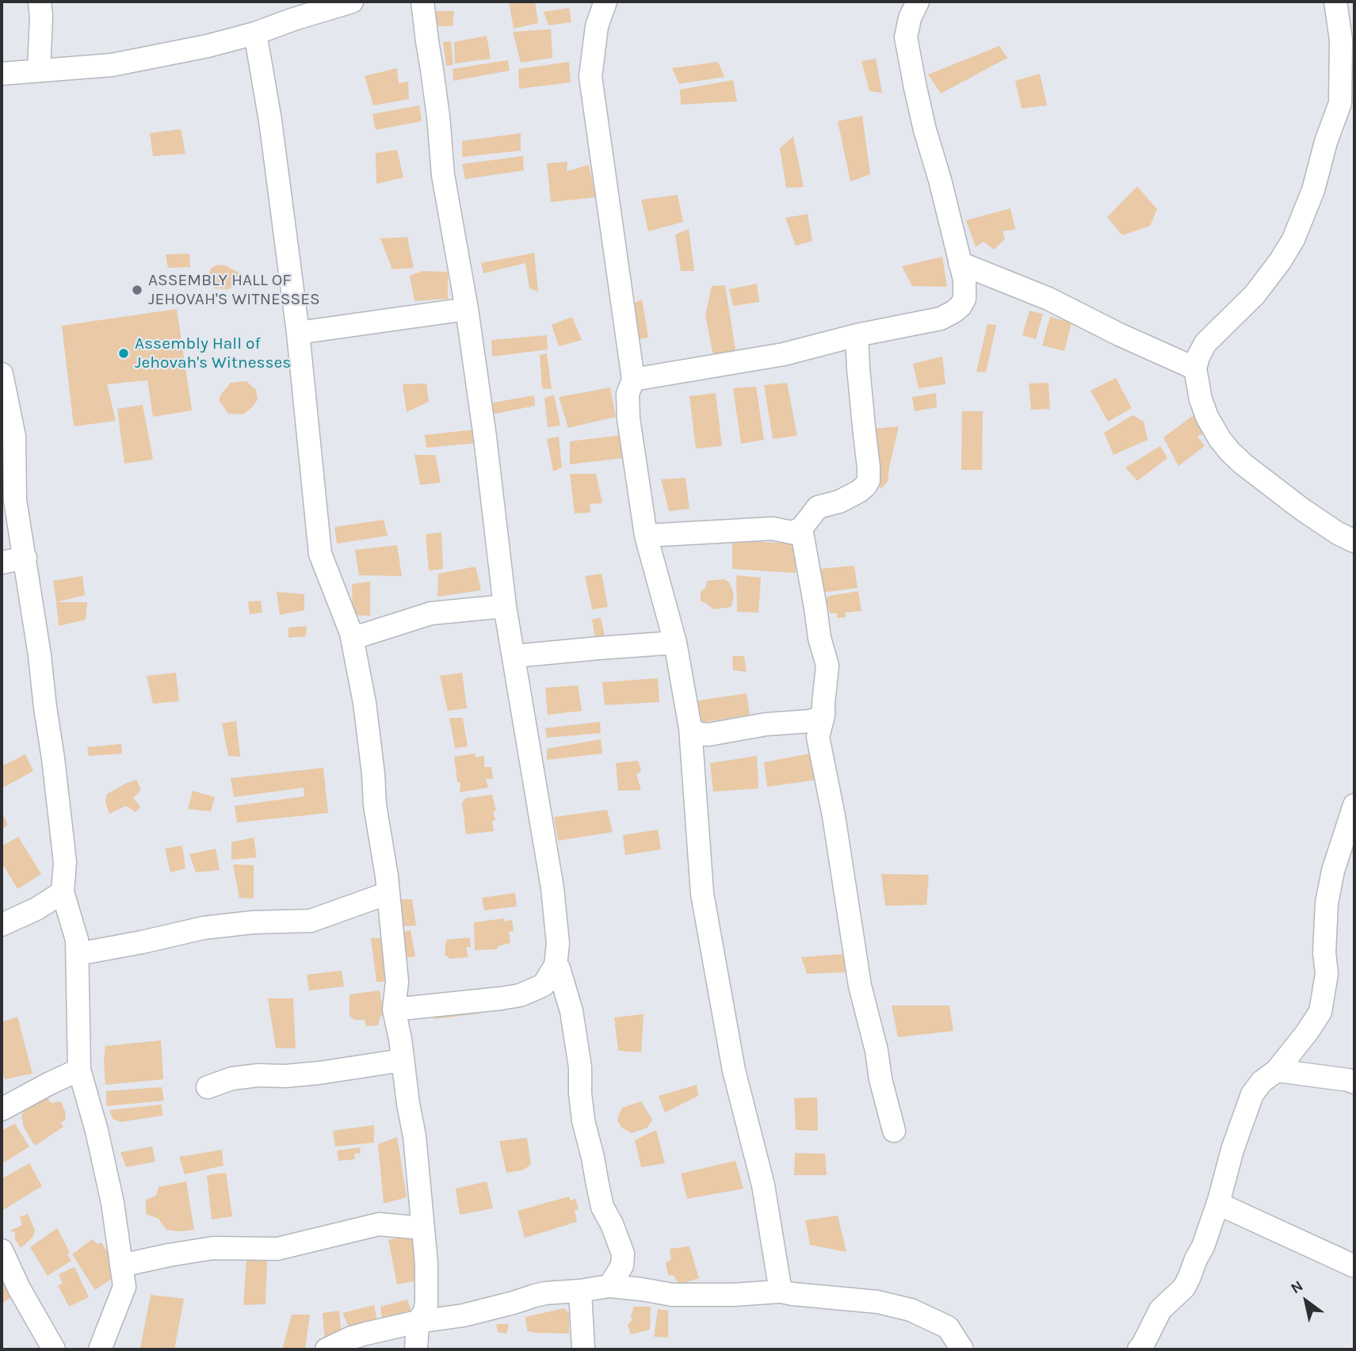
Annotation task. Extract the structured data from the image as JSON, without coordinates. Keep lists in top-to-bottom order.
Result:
{
  "places": ["ASSEMBLY HALL OF JEHOVAH'S WITNESSES", "Assembly Hall of Jehovah's Witnesses"],
  "north": "top left"
}
